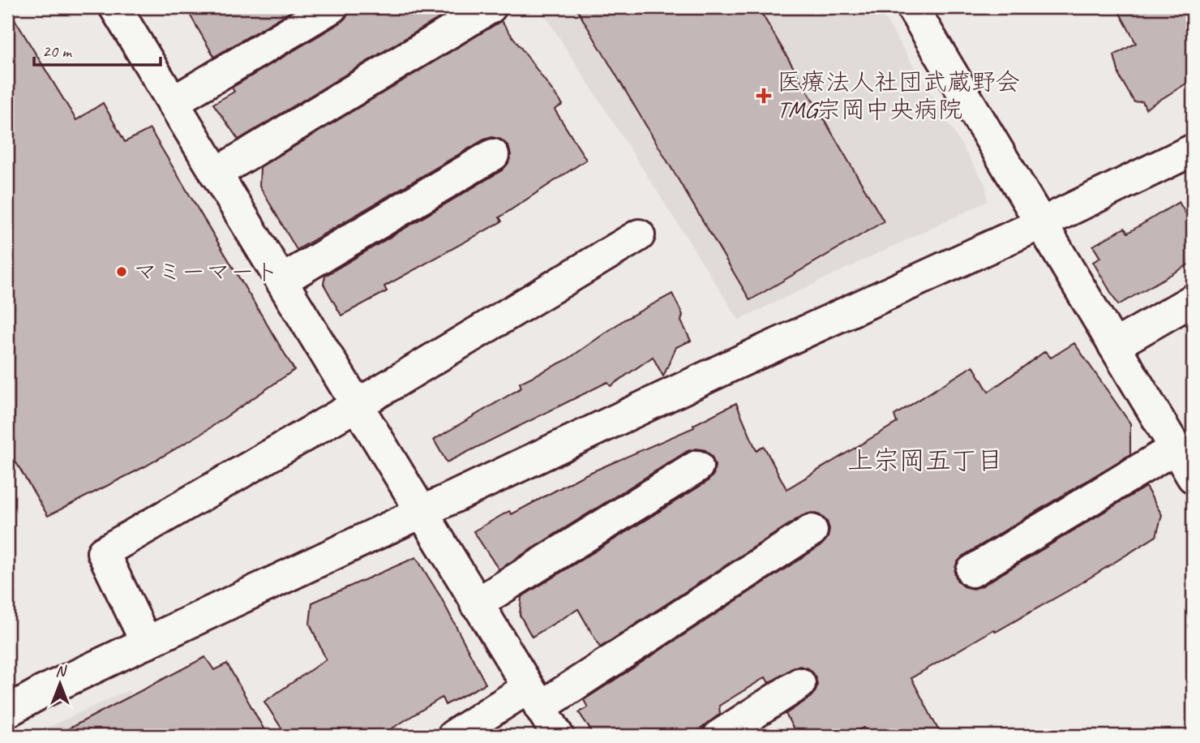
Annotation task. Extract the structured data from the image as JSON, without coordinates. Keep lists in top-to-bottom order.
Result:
{
  "districts": ["上宗岡五丁目"],
  "places": {
    "health": ["医療法人社団武蔵野会 TMG宗岡中央病院"],
    "other": ["マミーマート"]
  },
  "scale_bar": "20 m",
  "north": "top"
}
